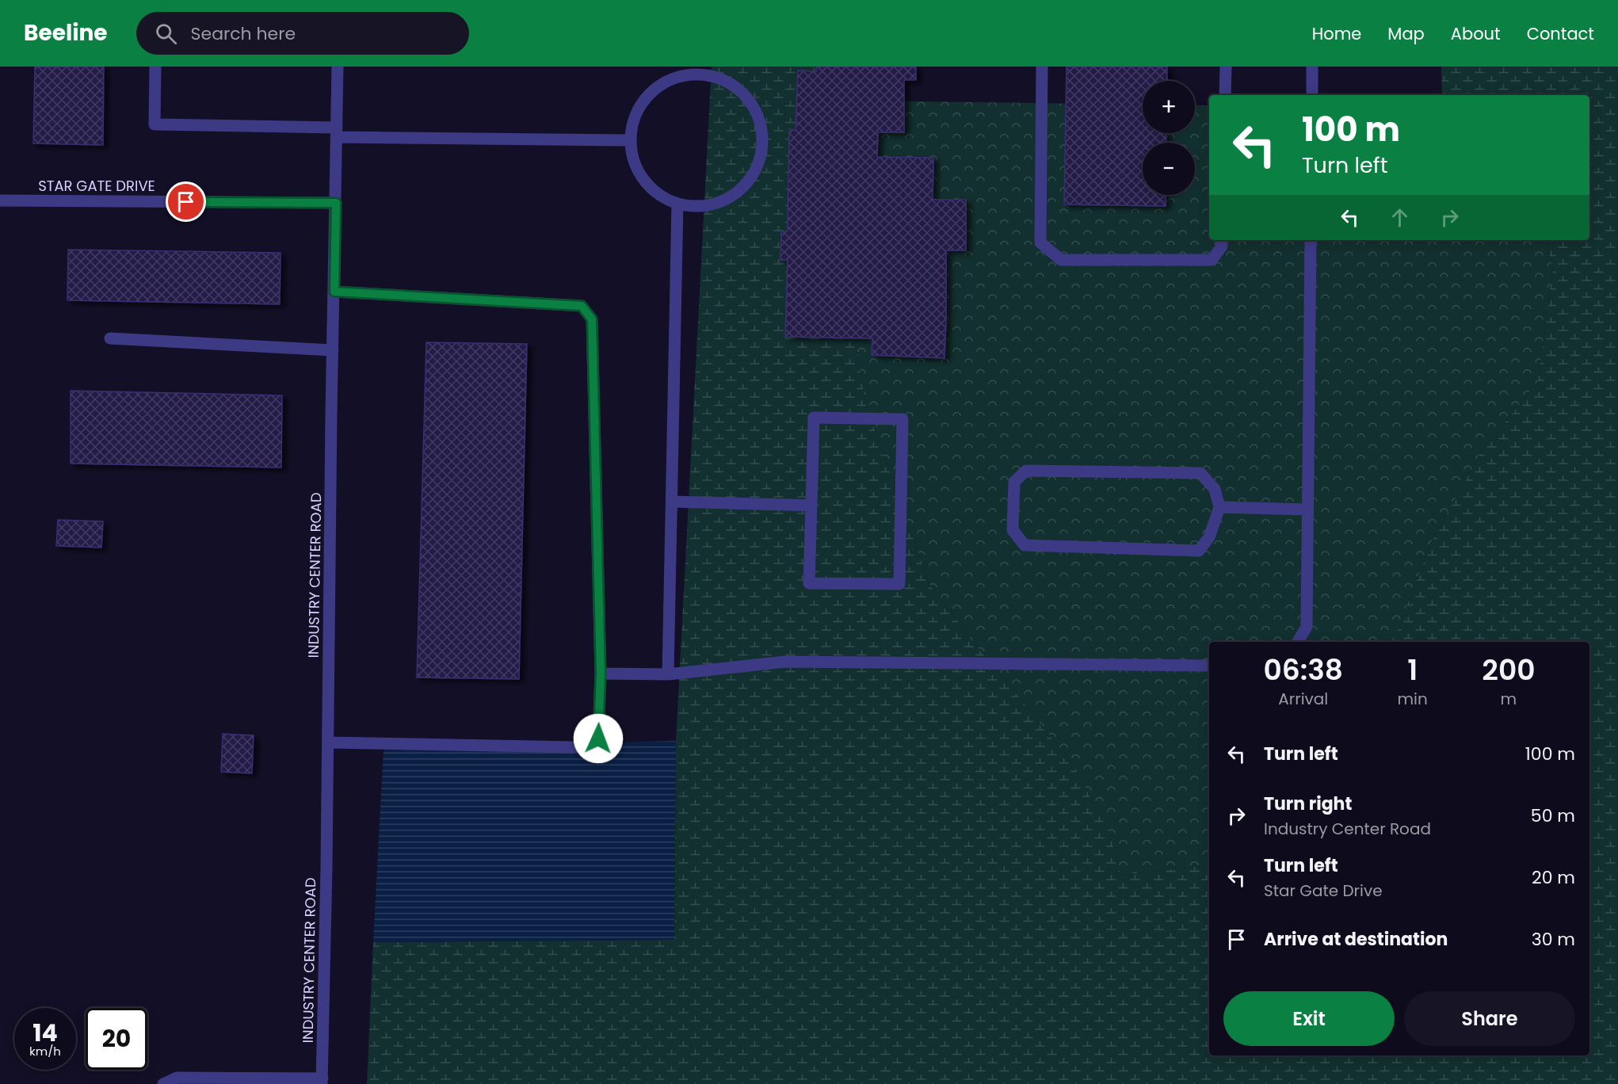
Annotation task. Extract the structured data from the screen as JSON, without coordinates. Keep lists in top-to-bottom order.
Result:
{
  "streets": {
    "street": ["STAR GATE DRIVE", "INDUSTRY CENTER ROAD"]
  },
  "crossings": [
    ["STAR GATE DRIVE", "INDUSTRY CENTER ROAD"]
  ],
  "page": {
    "header": "Beeline",
    "search": "Search here",
    "nav": [
      "Home",
      "Map",
      "About",
      "Contact"
    ],
    "map_buttons": ["+", "−"],
    "turn": ["100 m", "Turn left"],
    "eta": [
      "06:38",
      "Arrival",
      "1",
      "min",
      "200",
      "m"
    ],
    "list": [
      {
        "name": "Turn left",
        "value": "100 m"
      },
      {
        "name": "Turn right",
        "note": "Industry Center Road",
        "value": "50 m"
      },
      {
        "name": "Turn left",
        "note": "Star Gate Drive",
        "value": "20 m"
      },
      {
        "name": "Arrive at destination",
        "value": "30 m"
      }
    ],
    "buttons": ["Exit", "Share"],
    "speed": "14 km/h",
    "limit": "20"
  }
}
